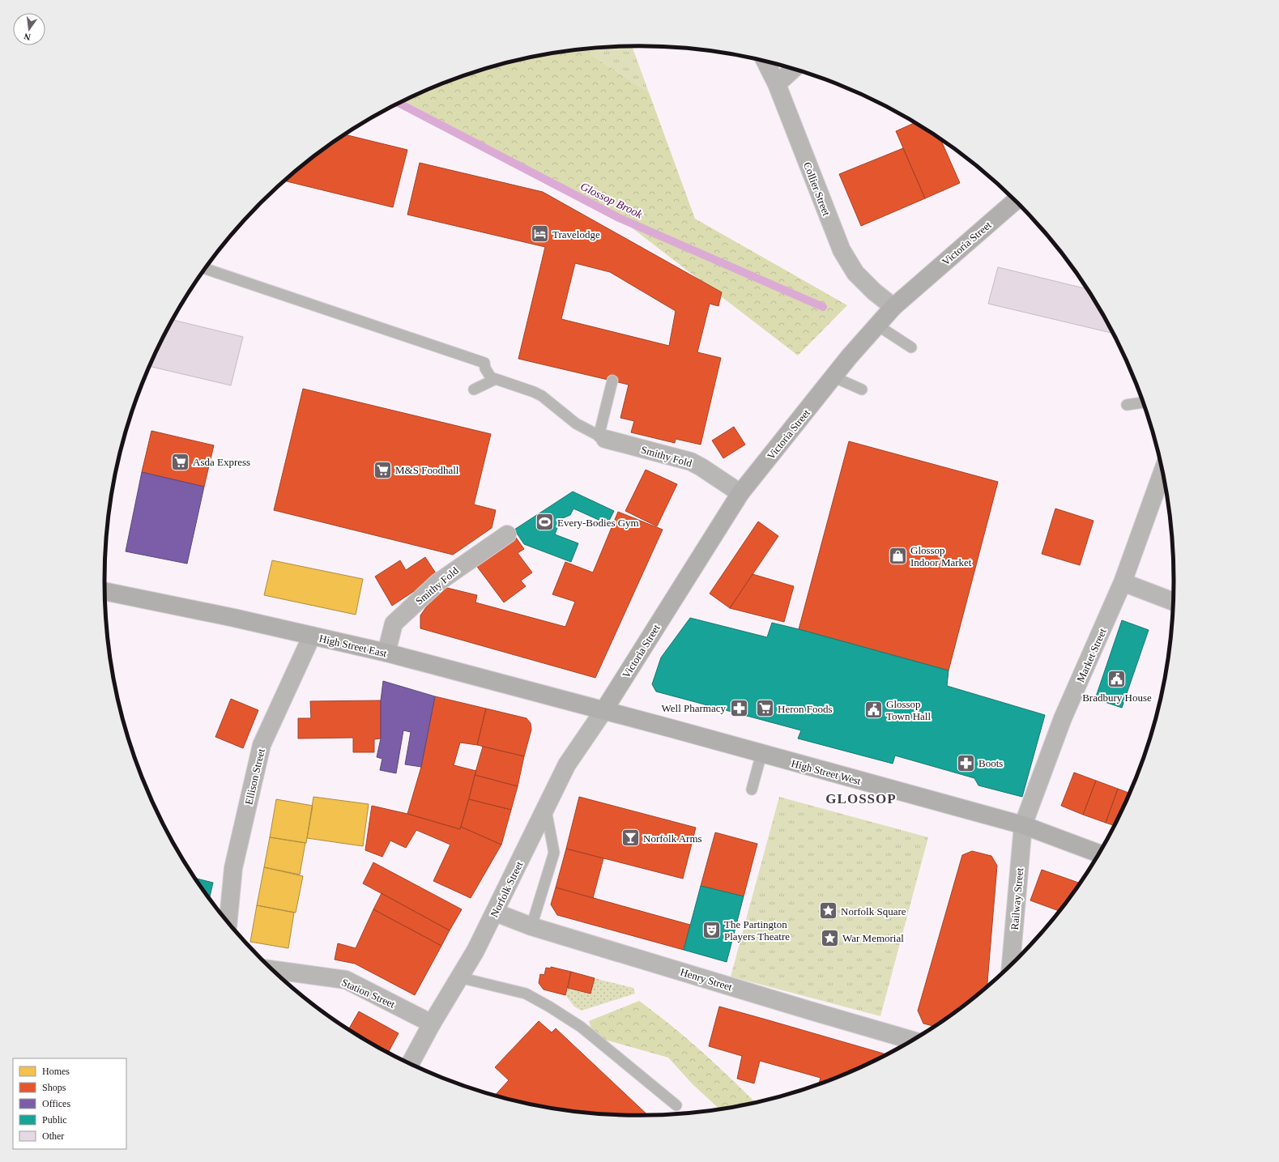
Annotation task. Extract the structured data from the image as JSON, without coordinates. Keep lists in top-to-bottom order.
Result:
{
  "streets": {
    "main road": [
      "Victoria Street",
      "High Street East",
      "High Street West",
      "Norfolk Street"
    ],
    "street": [
      "Collier Street",
      "Smithy Fold",
      "Market Street",
      "Ellison Street",
      "Railway Street",
      "Henry Street",
      "Station Street"
    ]
  },
  "crossings": [
    ["Collier Street", "Victoria Street"],
    ["Victoria Street", "Smithy Fold"],
    ["Victoria Street", "High Street East"],
    ["Victoria Street", "High Street West"],
    ["Victoria Street", "Norfolk Street"],
    ["Smithy Fold", "High Street East"],
    ["High Street East", "High Street West"],
    ["High Street East", "Ellison Street"],
    ["High Street East", "Norfolk Street"],
    ["Market Street", "High Street West"],
    ["Market Street", "Railway Street"],
    ["High Street West", "Norfolk Street"],
    ["High Street West", "Railway Street"],
    ["Norfolk Street", "Henry Street"],
    ["Norfolk Street", "Station Street"]
  ],
  "districts": ["GLOSSOP"],
  "water": ["Glossop Brook"],
  "places": {
    "hotel": ["Travelodge"],
    "supermarket": ["Asda Express", "M&S Foodhall", "Heron Foods"],
    "sports": ["Every-Bodies Gym"],
    "shop": ["Glossop Indoor Market"],
    "public building": ["Bradbury House", "Glossop Town Hall"],
    "pharmacy": ["Well Pharmacy", "Boots"],
    "bar": ["Norfolk Arms"],
    "place": ["Norfolk Square", "War Memorial"],
    "theatre": ["The Partington Players Theatre"]
  },
  "legend": [
    "Homes",
    "Shops",
    "Offices",
    "Public",
    "Other"
  ],
  "north": "bottom"
}
